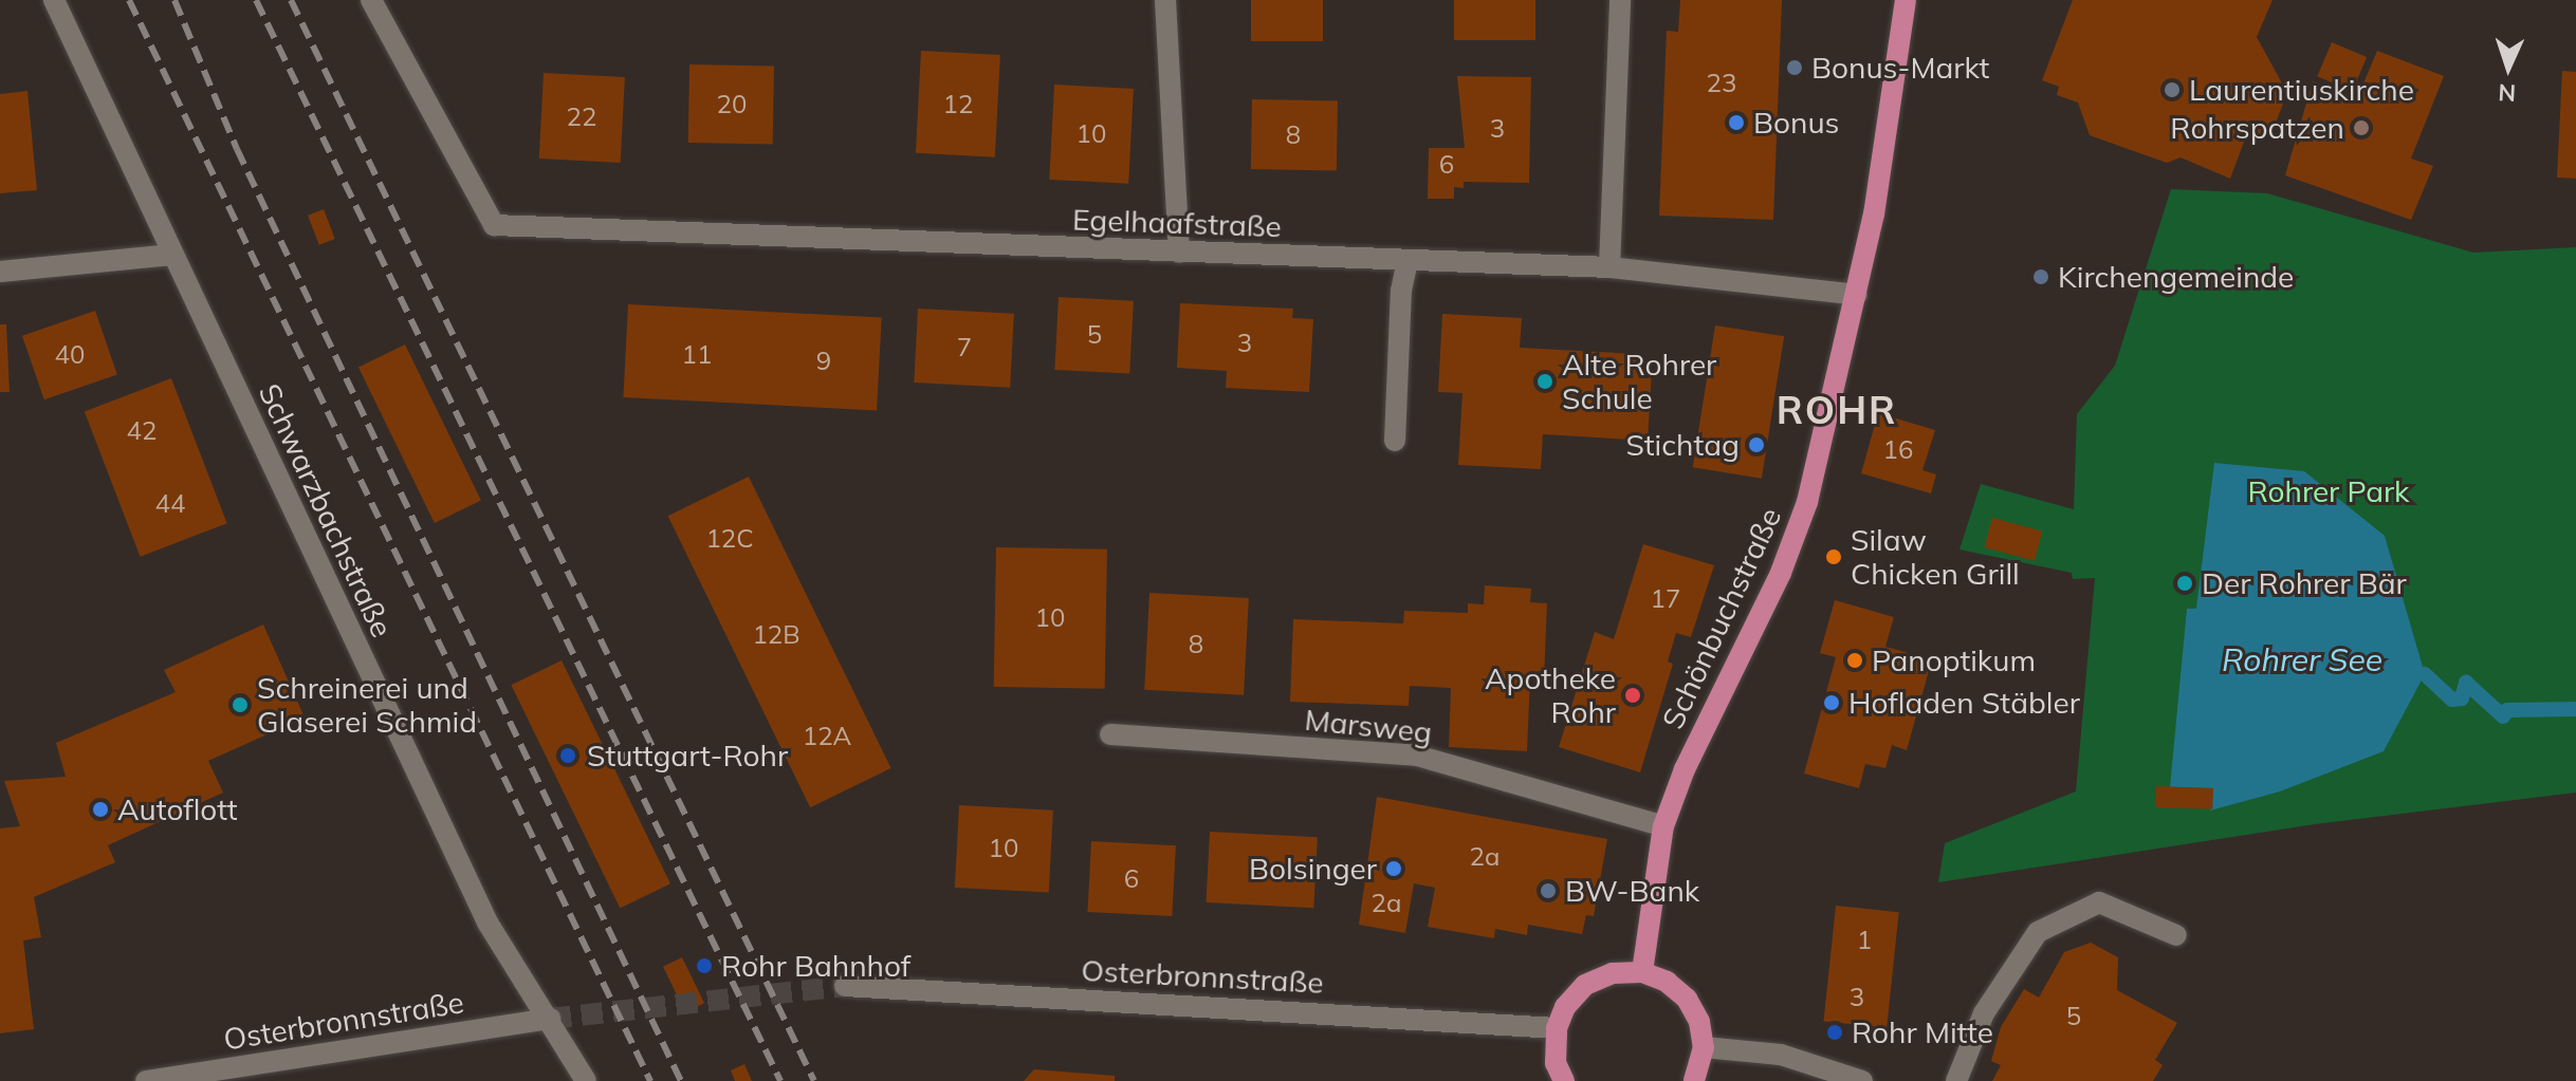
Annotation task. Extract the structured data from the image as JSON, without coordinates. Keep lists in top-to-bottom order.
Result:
{
  "streets": {
    "main road": ["Schönbuchstraße"],
    "street": [
      "Egelhaafstraße",
      "Schwarzbachstraße",
      "Marsweg",
      "Osterbronnstraße"
    ]
  },
  "crossings": [
    ["Egelhaafstraße", "Schönbuchstraße"],
    ["Schwarzbachstraße", "Osterbronnstraße"],
    ["Schönbuchstraße", "Marsweg"]
  ],
  "districts": ["ROHR"],
  "water": ["Rohrer See"],
  "parks": ["Rohrer Park"],
  "places": [
    "Bonus-Markt",
    "Laurentiuskirche",
    "Bonus",
    "Rohrspatzen",
    "Kirchengemeinde",
    "Alte Rohrer Schule",
    "Stichtag",
    "Silaw Chicken Grill",
    "Der Rohrer Bär",
    "Panoptikum",
    "Apotheke Rohr",
    "Hofladen Stäbler",
    "Schreinerei und Glaserei Schmid",
    "Stuttgart-Rohr",
    "Autoflott",
    "Bolsinger",
    "BW-Bank",
    "Rohr Bahnhof",
    "Rohr Mitte"
  ],
  "house_numbers": [
    "23",
    "20",
    "12",
    "22",
    "3",
    "10",
    "8",
    "6",
    "5",
    "3",
    "7",
    "40",
    "11",
    "9",
    "42",
    "16",
    "44",
    "12C",
    "17",
    "10",
    "12B",
    "8",
    "12A",
    "10",
    "2a",
    "6",
    "2a",
    "1",
    "3",
    "5"
  ],
  "north": "bottom"
}
